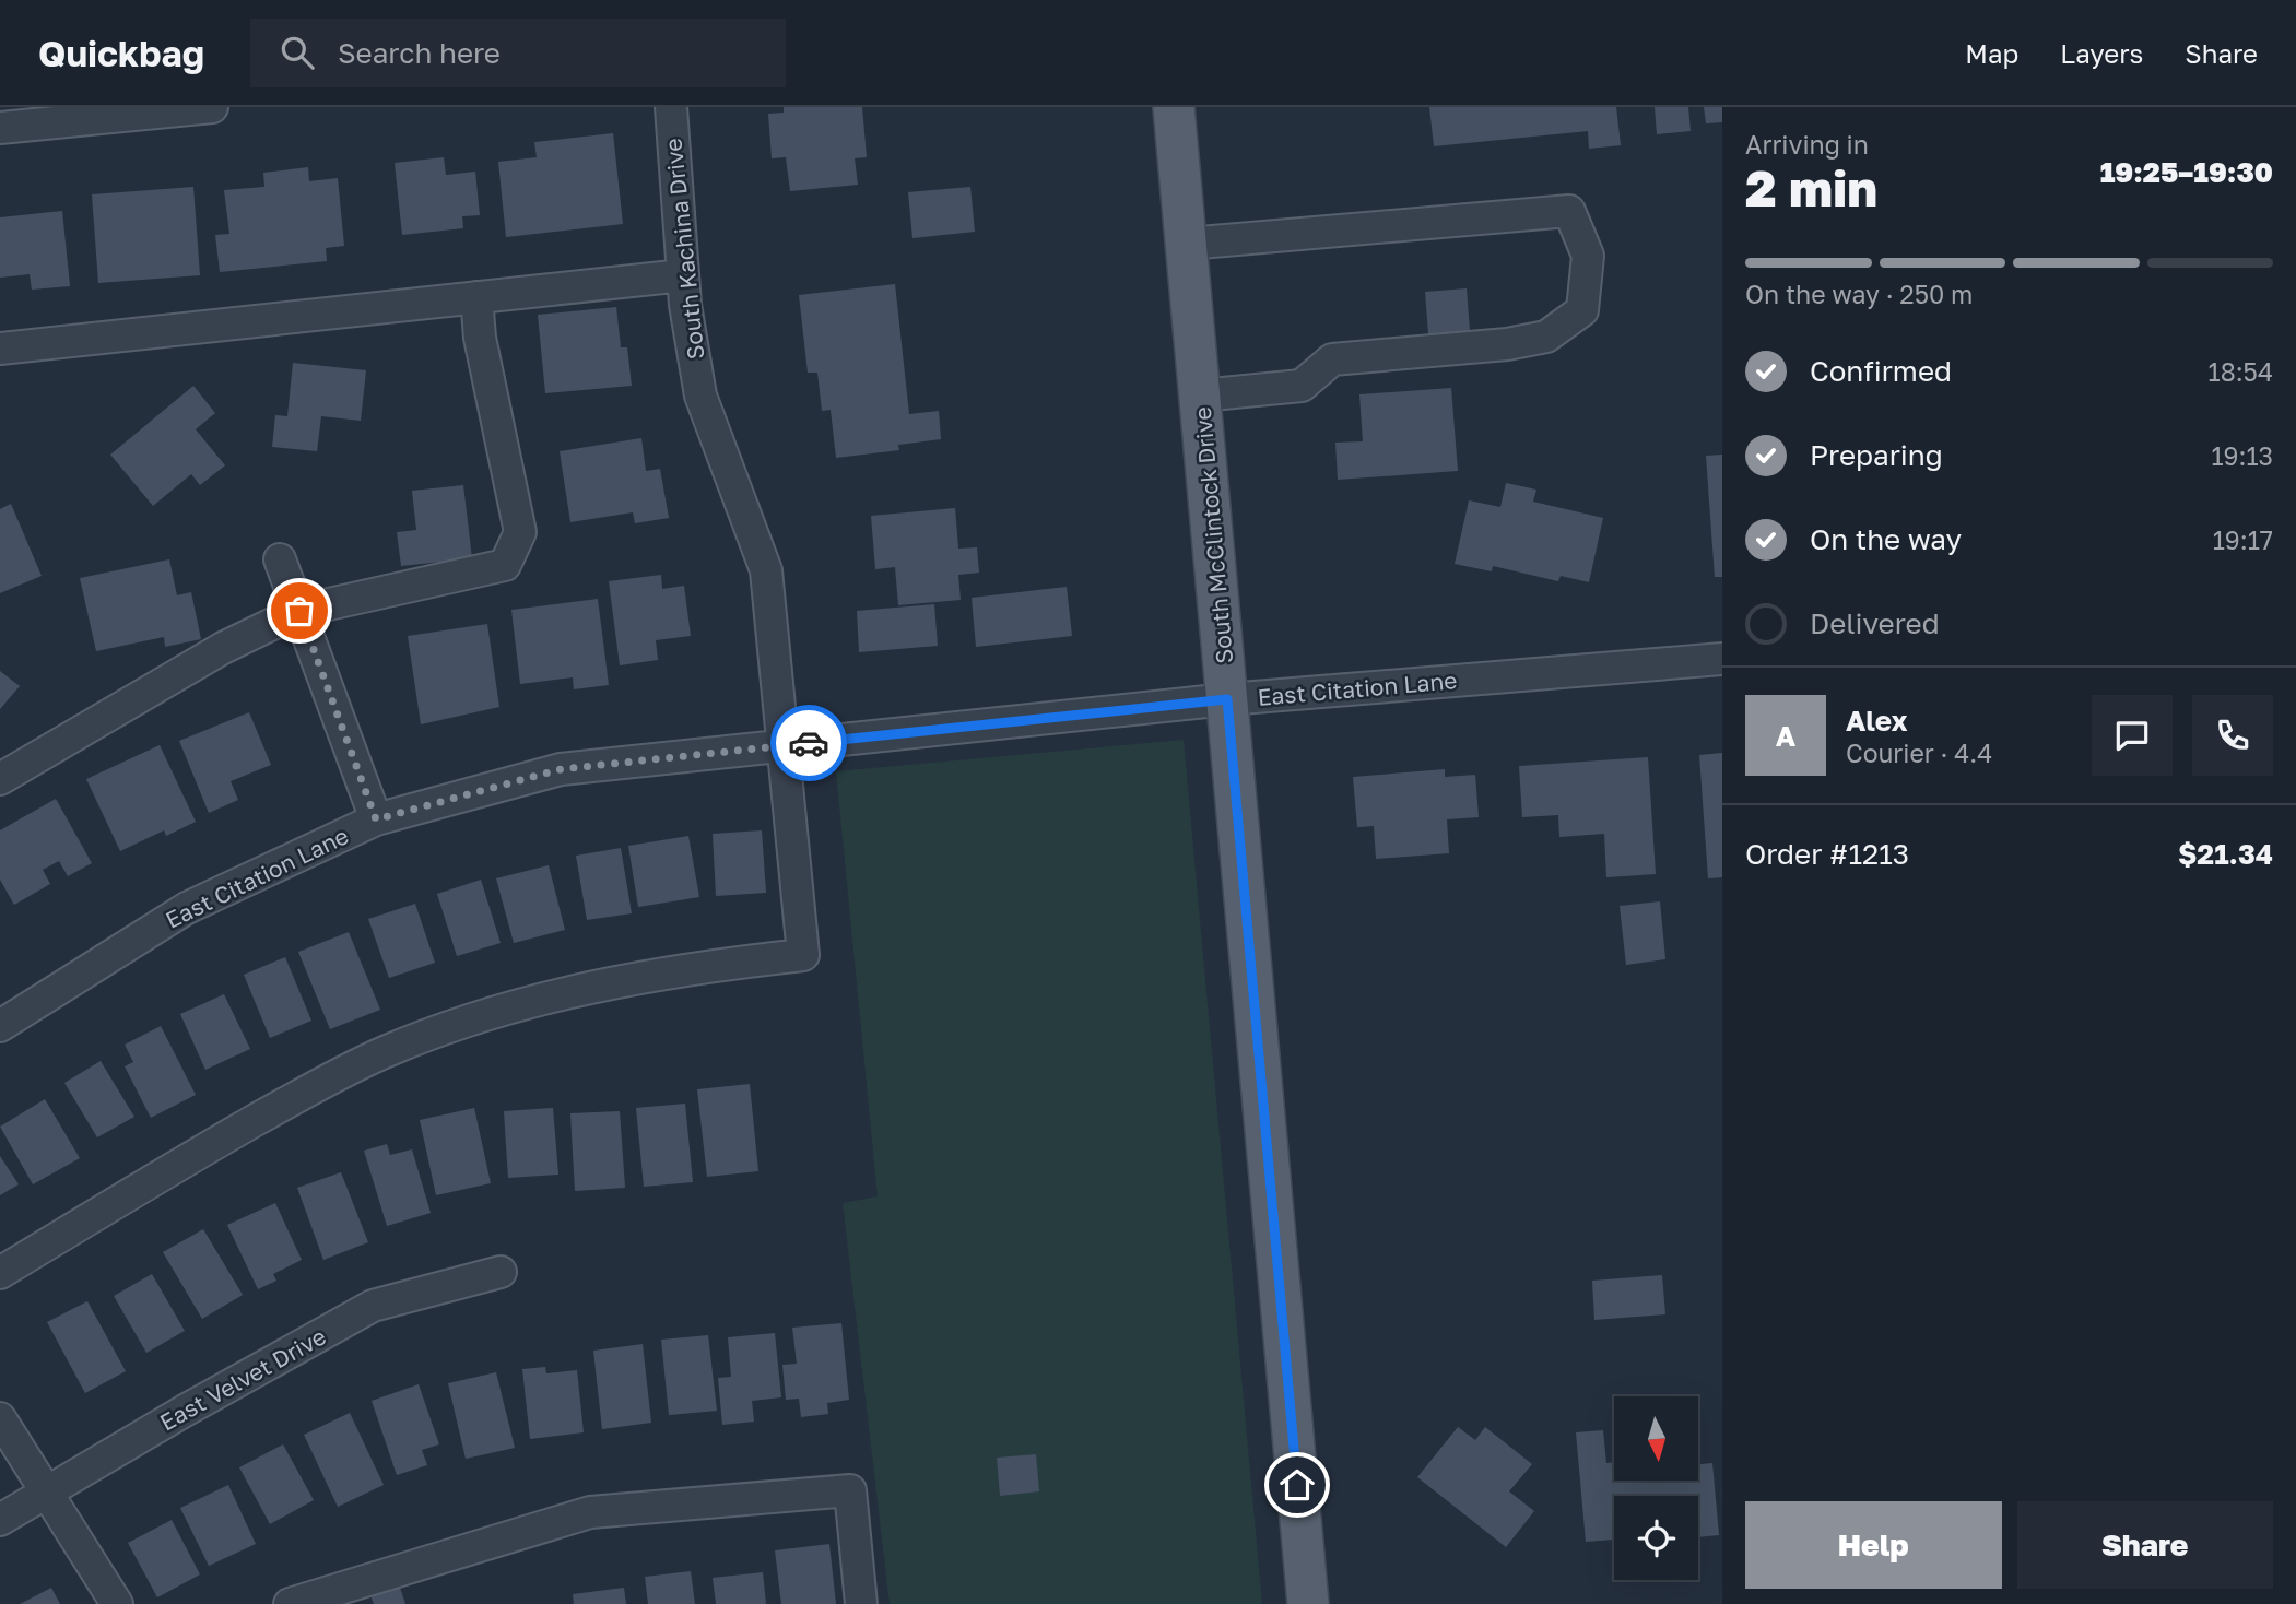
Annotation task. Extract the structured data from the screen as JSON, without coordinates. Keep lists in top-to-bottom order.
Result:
{
  "streets": {
    "main road": ["South McClintock Drive"],
    "street": ["South Kachina Drive", "East Citation Lane", "East Velvet Drive"]
  },
  "crossings": [
    ["South Kachina Drive", "East Citation Lane"],
    ["South McClintock Drive", "East Citation Lane"]
  ],
  "north": "bottom",
  "page": {
    "header": "Quickbag",
    "search": "Search here",
    "nav": ["Map", "Layers", "Share"],
    "heading": ["2 min", "Arriving in", "19:25–19:30"],
    "panel": [
      "Alex",
      "Courier · 4.4",
      "Order #1213",
      "$21.34"
    ],
    "bar": "On the way · 250 m",
    "list": [
      ["Confirmed", "18:54"],
      ["Preparing", "19:13"],
      ["On the way", "19:17"],
      "Delivered"
    ],
    "round": "A",
    "buttons": ["Help", "Share"]
  }
}
